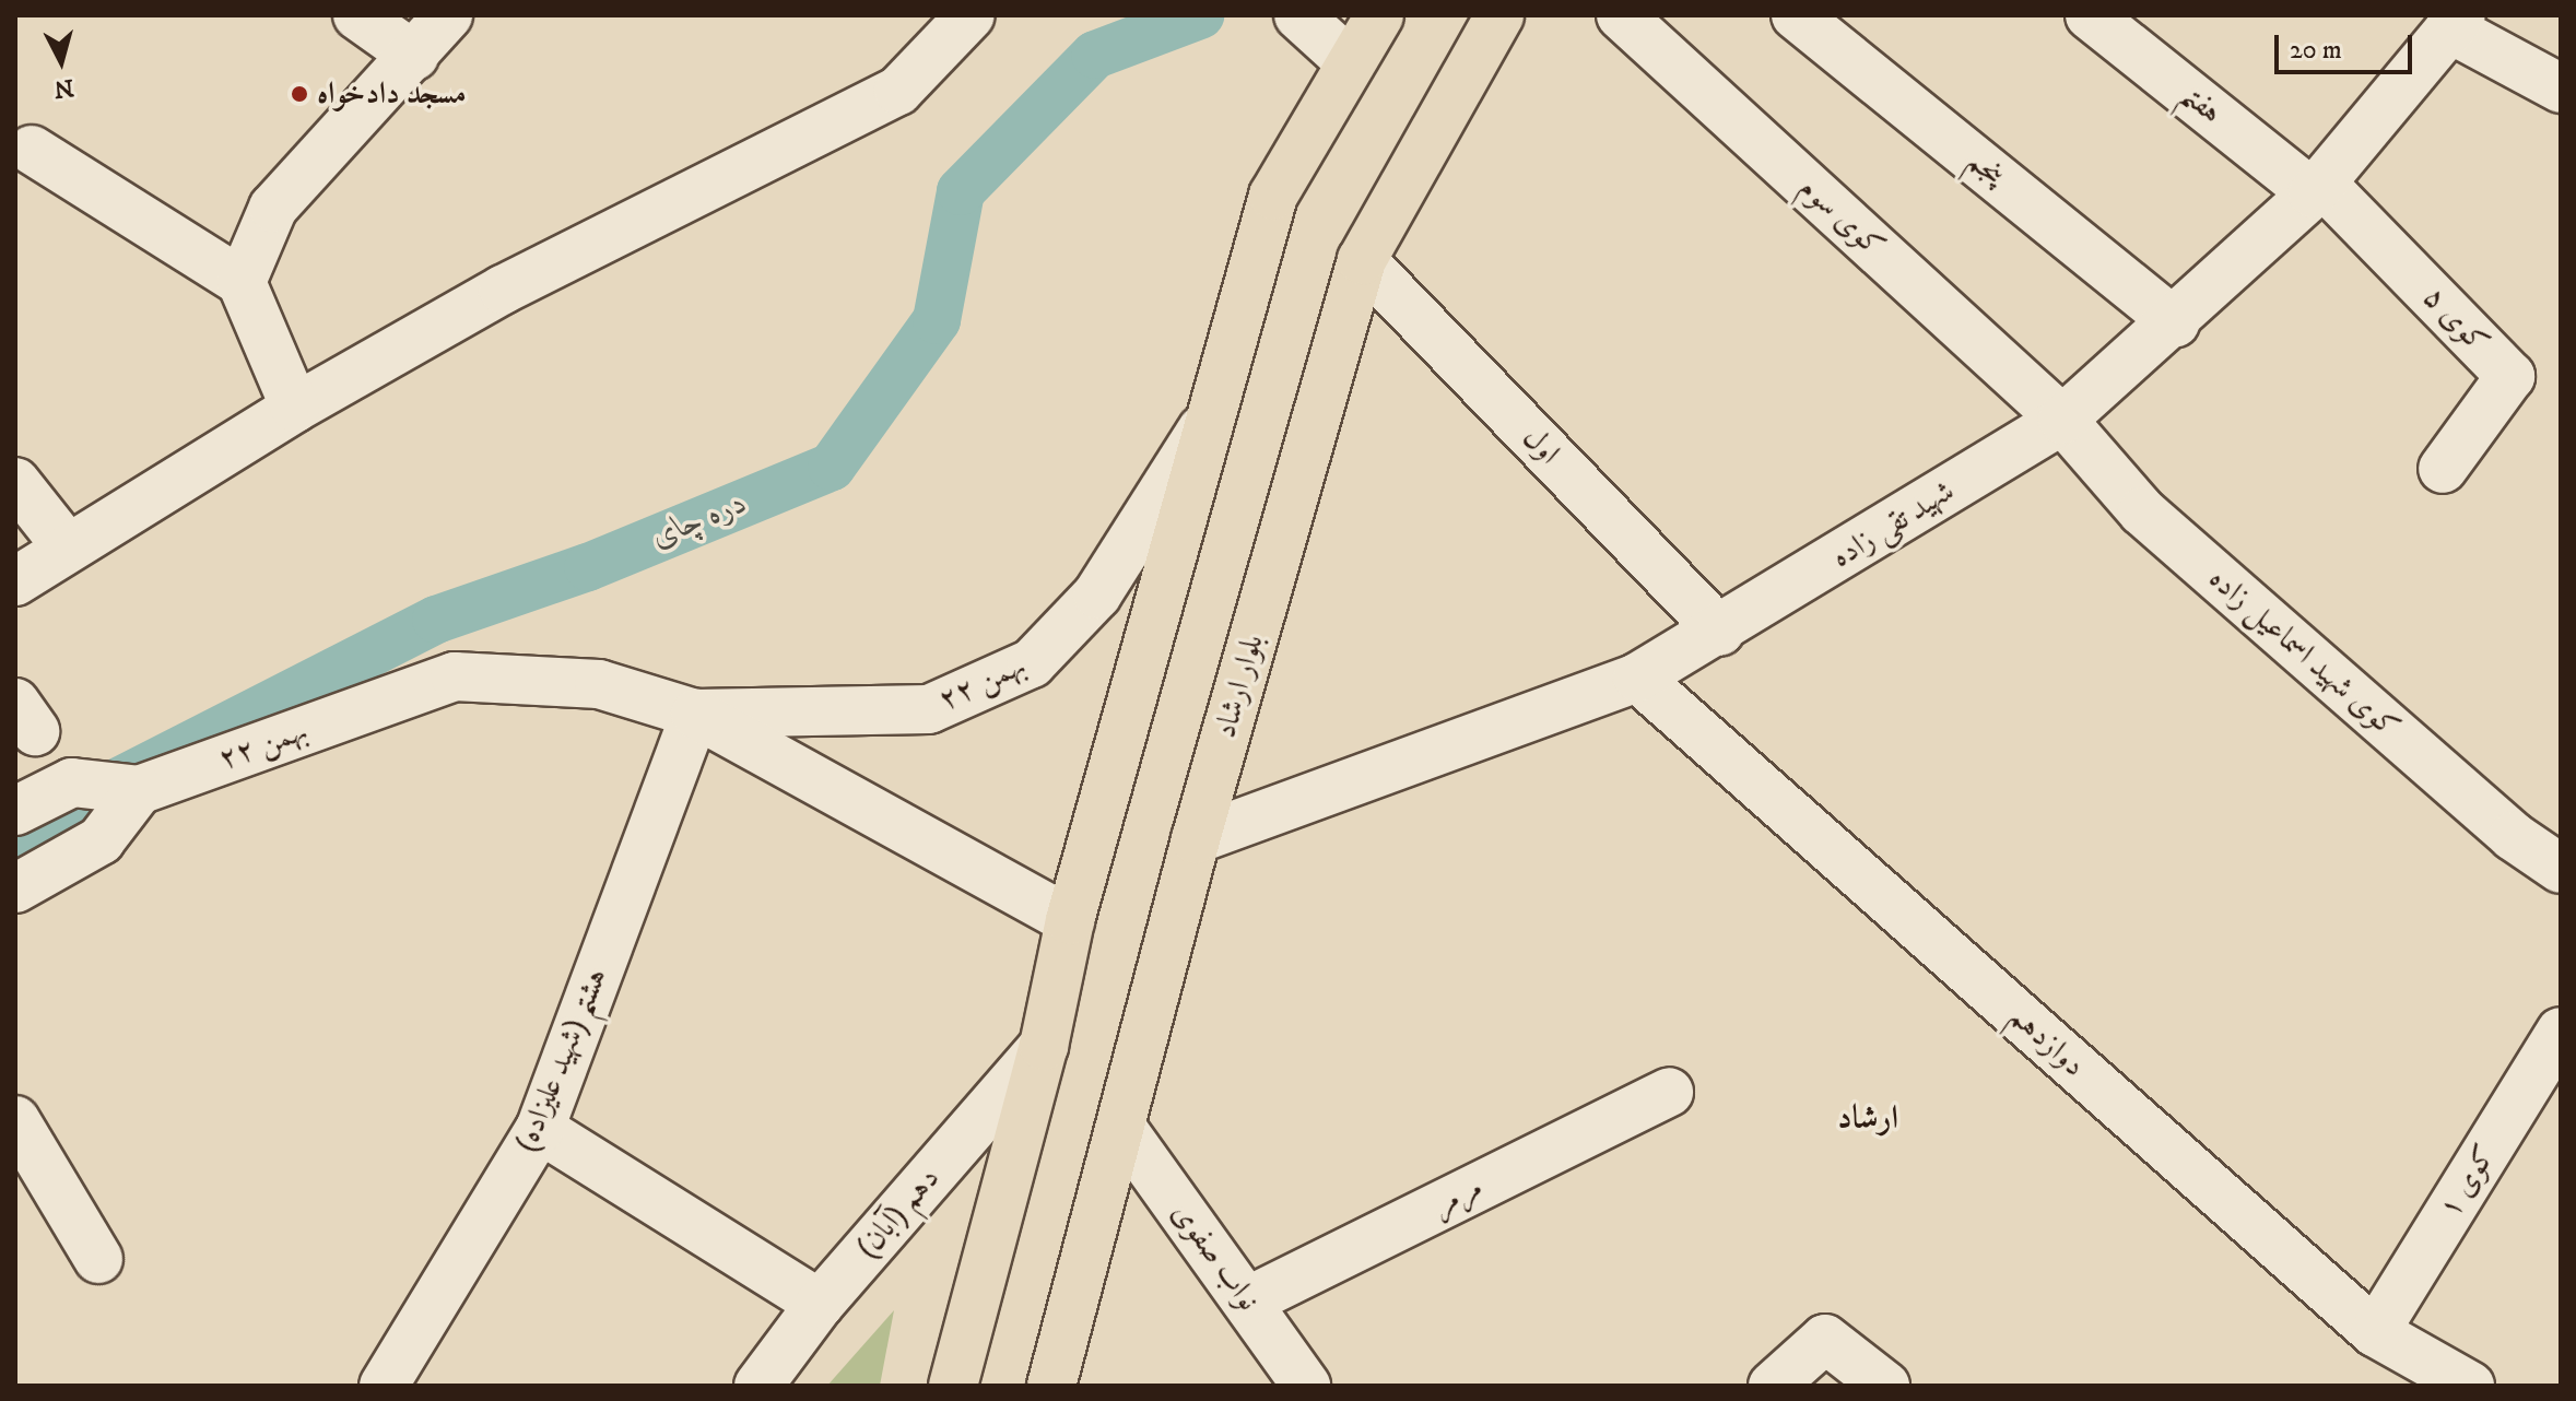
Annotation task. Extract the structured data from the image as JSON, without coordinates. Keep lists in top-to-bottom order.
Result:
{
  "streets": {
    "main road": ["بلوار ارشاد"],
    "street": [
      "هفتم",
      "پنجم",
      "کوی سوم",
      "کوی ۵",
      "اول",
      "شهید تقی زاده",
      "کوی شهید اسماعیل زاده",
      "۲۲ بهمن",
      "دوازدهم",
      "هشتم (شهید علیزاده)",
      "کوی ۱",
      "مرمر",
      "دهم (آبان)",
      "نواب صفوی"
    ]
  },
  "crossings": [
    ["هفتم", "کوی ۵"],
    ["هفتم", "شهید تقی زاده"],
    ["پنجم", "شهید تقی زاده"],
    ["کوی سوم", "شهید تقی زاده"],
    ["کوی سوم", "کوی شهید اسماعیل زاده"],
    ["کوی ۵", "شهید تقی زاده"],
    ["اول", "شهید تقی زاده"],
    ["اول", "بلوار ارشاد"],
    ["شهید تقی زاده", "کوی شهید اسماعیل زاده"],
    ["شهید تقی زاده", "بلوار ارشاد"],
    ["شهید تقی زاده", "دوازدهم"],
    ["۲۲ بهمن", "هشتم (شهید علیزاده)"],
    ["بلوار ارشاد", "نواب صفوی"],
    ["دوازدهم", "کوی ۱"],
    ["مرمر", "نواب صفوی"]
  ],
  "districts": ["ارشاد"],
  "water": ["دره چای"],
  "places": ["مسجد دادخواه"],
  "scale_bar": "20 m",
  "north": "bottom"
}
